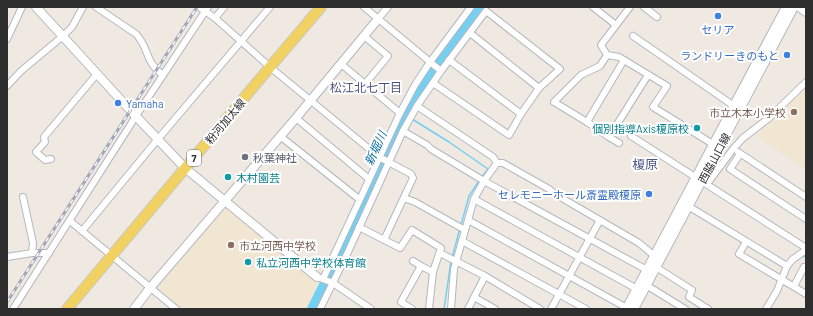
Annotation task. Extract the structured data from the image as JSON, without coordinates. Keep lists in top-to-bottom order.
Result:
{
  "streets": {
    "main road": ["粉河加太線", "7"],
    "street": ["西脇山口線"]
  },
  "districts": ["松江北七丁目", "榎原"],
  "water": ["新堀川"],
  "places": [
    "セリア",
    "ランドリーきのもと",
    "Yamaha",
    "市立木本小学校",
    "個別指導Axis榎原校",
    "秋葉神社",
    "木村園芸",
    "セレモニーホール斎霊殿榎原",
    "市立河西中学校",
    "私立河西中学校体育館"
  ]
}
